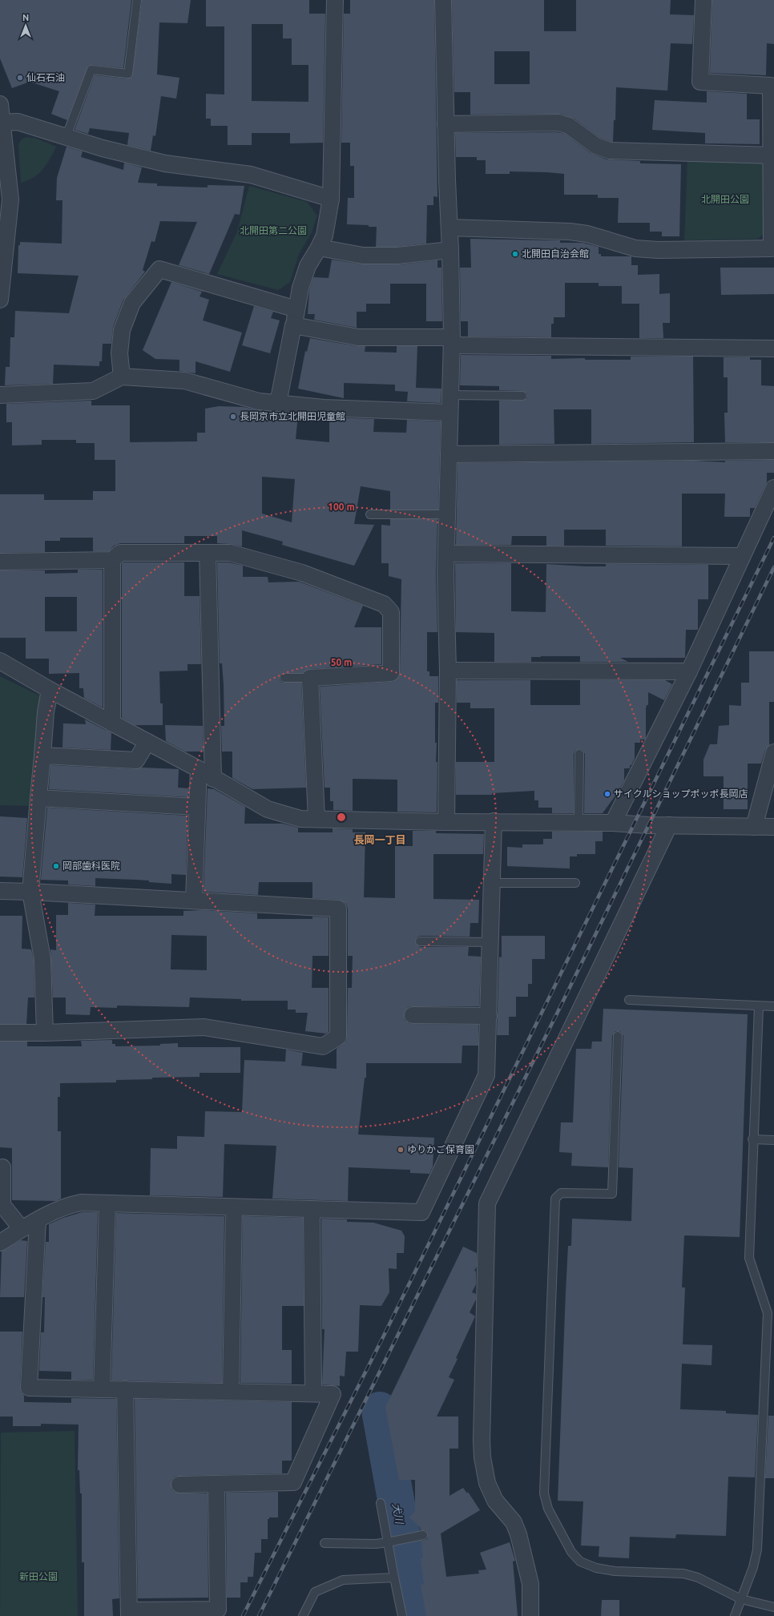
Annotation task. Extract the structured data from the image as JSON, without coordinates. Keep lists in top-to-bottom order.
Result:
{
  "districts": ["長岡一丁目"],
  "water": ["犬川"],
  "parks": ["北開田公園", "北開田第二公園", "新田公園"],
  "places": [
    "仙石石油",
    "北開田自治会館",
    "長岡京市立北開田児童館",
    "サイクルショップポッポ長岡店",
    "岡部歯科医院",
    "ゆりかご保育園"
  ],
  "north": "top",
  "rings": ["100 m", "50 m"]
}
